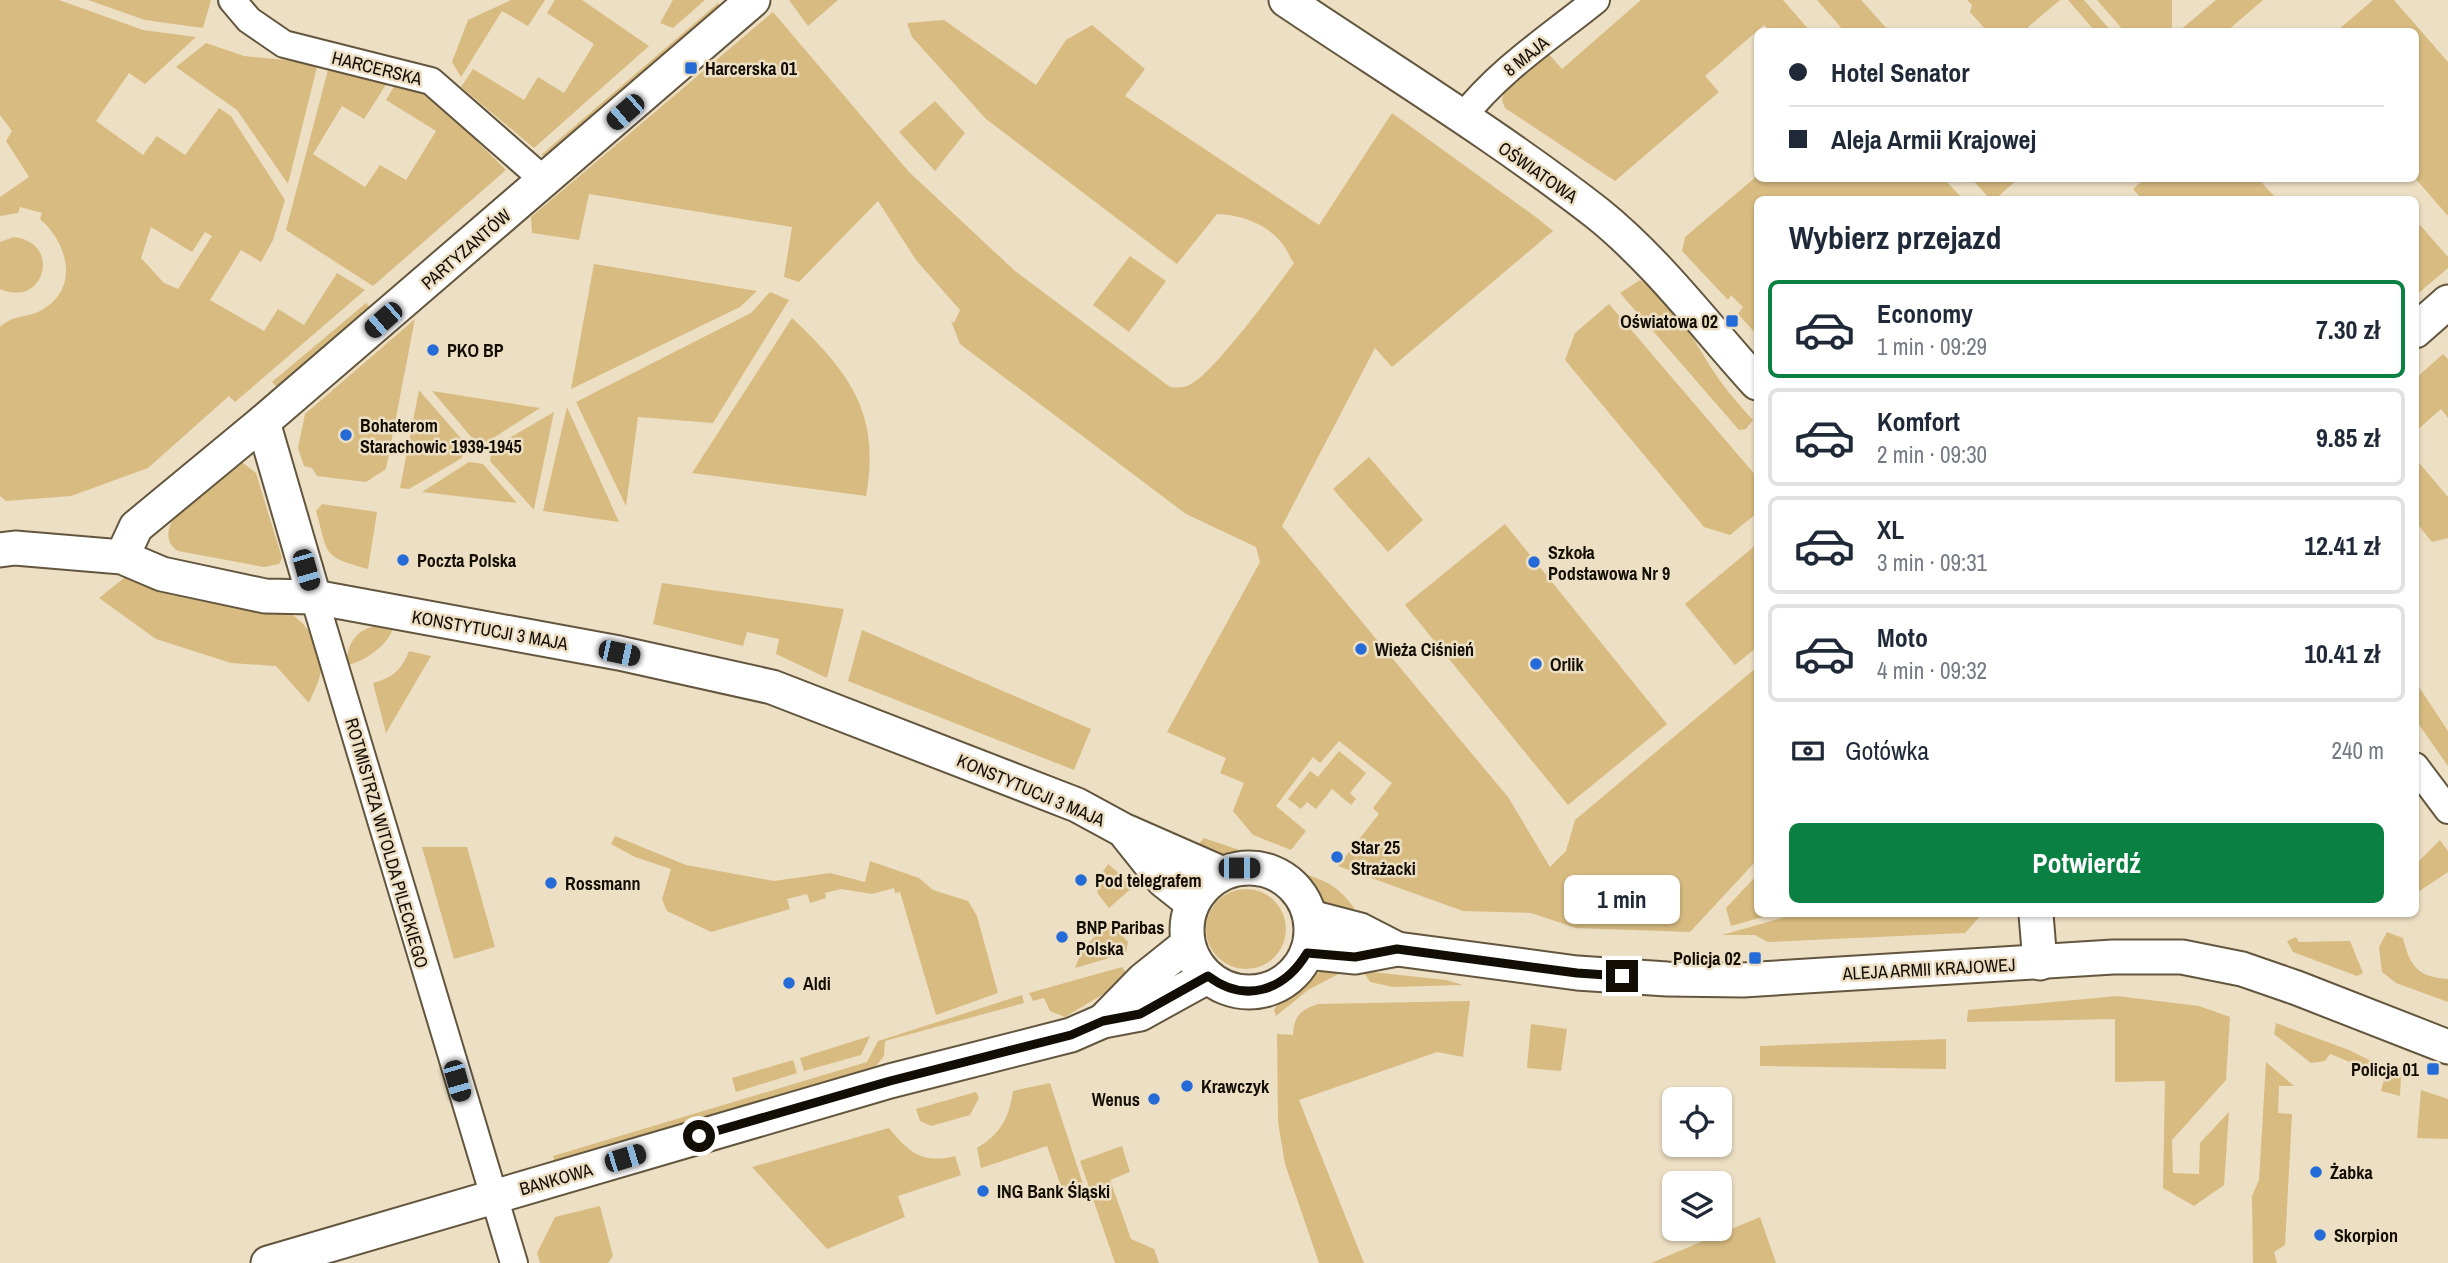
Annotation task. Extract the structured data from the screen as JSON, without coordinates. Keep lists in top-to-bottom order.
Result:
{
  "streets": {
    "street": [
      "8 MAJA",
      "HARCERSKA",
      "OŚWIATOWA",
      "PARTYZANTÓW",
      "KONSTYTUCJI 3 MAJA",
      "ROTMISTRZA WITOLDA PILECKIEGO",
      "ALEJA ARMII KRAJOWEJ",
      "BANKOWA"
    ]
  },
  "crossings": [
    ["8 MAJA", "OŚWIATOWA"],
    ["HARCERSKA", "PARTYZANTÓW"],
    ["PARTYZANTÓW", "KONSTYTUCJI 3 MAJA"],
    ["PARTYZANTÓW", "ROTMISTRZA WITOLDA PILECKIEGO"],
    ["KONSTYTUCJI 3 MAJA", "ROTMISTRZA WITOLDA PILECKIEGO"],
    ["KONSTYTUCJI 3 MAJA", "ALEJA ARMII KRAJOWEJ"],
    ["KONSTYTUCJI 3 MAJA", "BANKOWA"],
    ["ROTMISTRZA WITOLDA PILECKIEGO", "BANKOWA"],
    ["ALEJA ARMII KRAJOWEJ", "BANKOWA"]
  ],
  "places": {
    "transit": [
      "Harcerska 01",
      "Oświatowa 02",
      "Policja 02",
      "Policja 01"
    ],
    "other": [
      "PKO BP",
      "Bohaterom Starachowic 1939-1945",
      "Poczta Polska",
      "Szkoła Podstawowa Nr 9",
      "Wieża Ciśnień",
      "Orlik",
      "Star 25 Strażacki",
      "Pod telegrafem",
      "Rossmann",
      "BNP Paribas Polska",
      "Aldi",
      "Krawczyk",
      "Wenus",
      "Żabka",
      "ING Bank Śląski",
      "Skorpion"
    ]
  },
  "page": {
    "banner": ["Hotel Senator", "Aleja Armii Krajowej"],
    "heading": "Wybierz przejazd",
    "list": [
      {
        "name": "Economy",
        "note": "1 min · 09:29",
        "value": "7.30 zł"
      },
      {
        "name": "Komfort",
        "note": "2 min · 09:30",
        "value": "9.85 zł"
      },
      {
        "name": "XL",
        "note": "3 min · 09:31",
        "value": "12.41 zł"
      },
      {
        "name": "Moto",
        "note": "4 min · 09:32",
        "value": "10.41 zł"
      }
    ],
    "pay": ["Gotówka", "240 m"],
    "buttons": "Potwierdź",
    "bubble": "1 min"
  }
}
